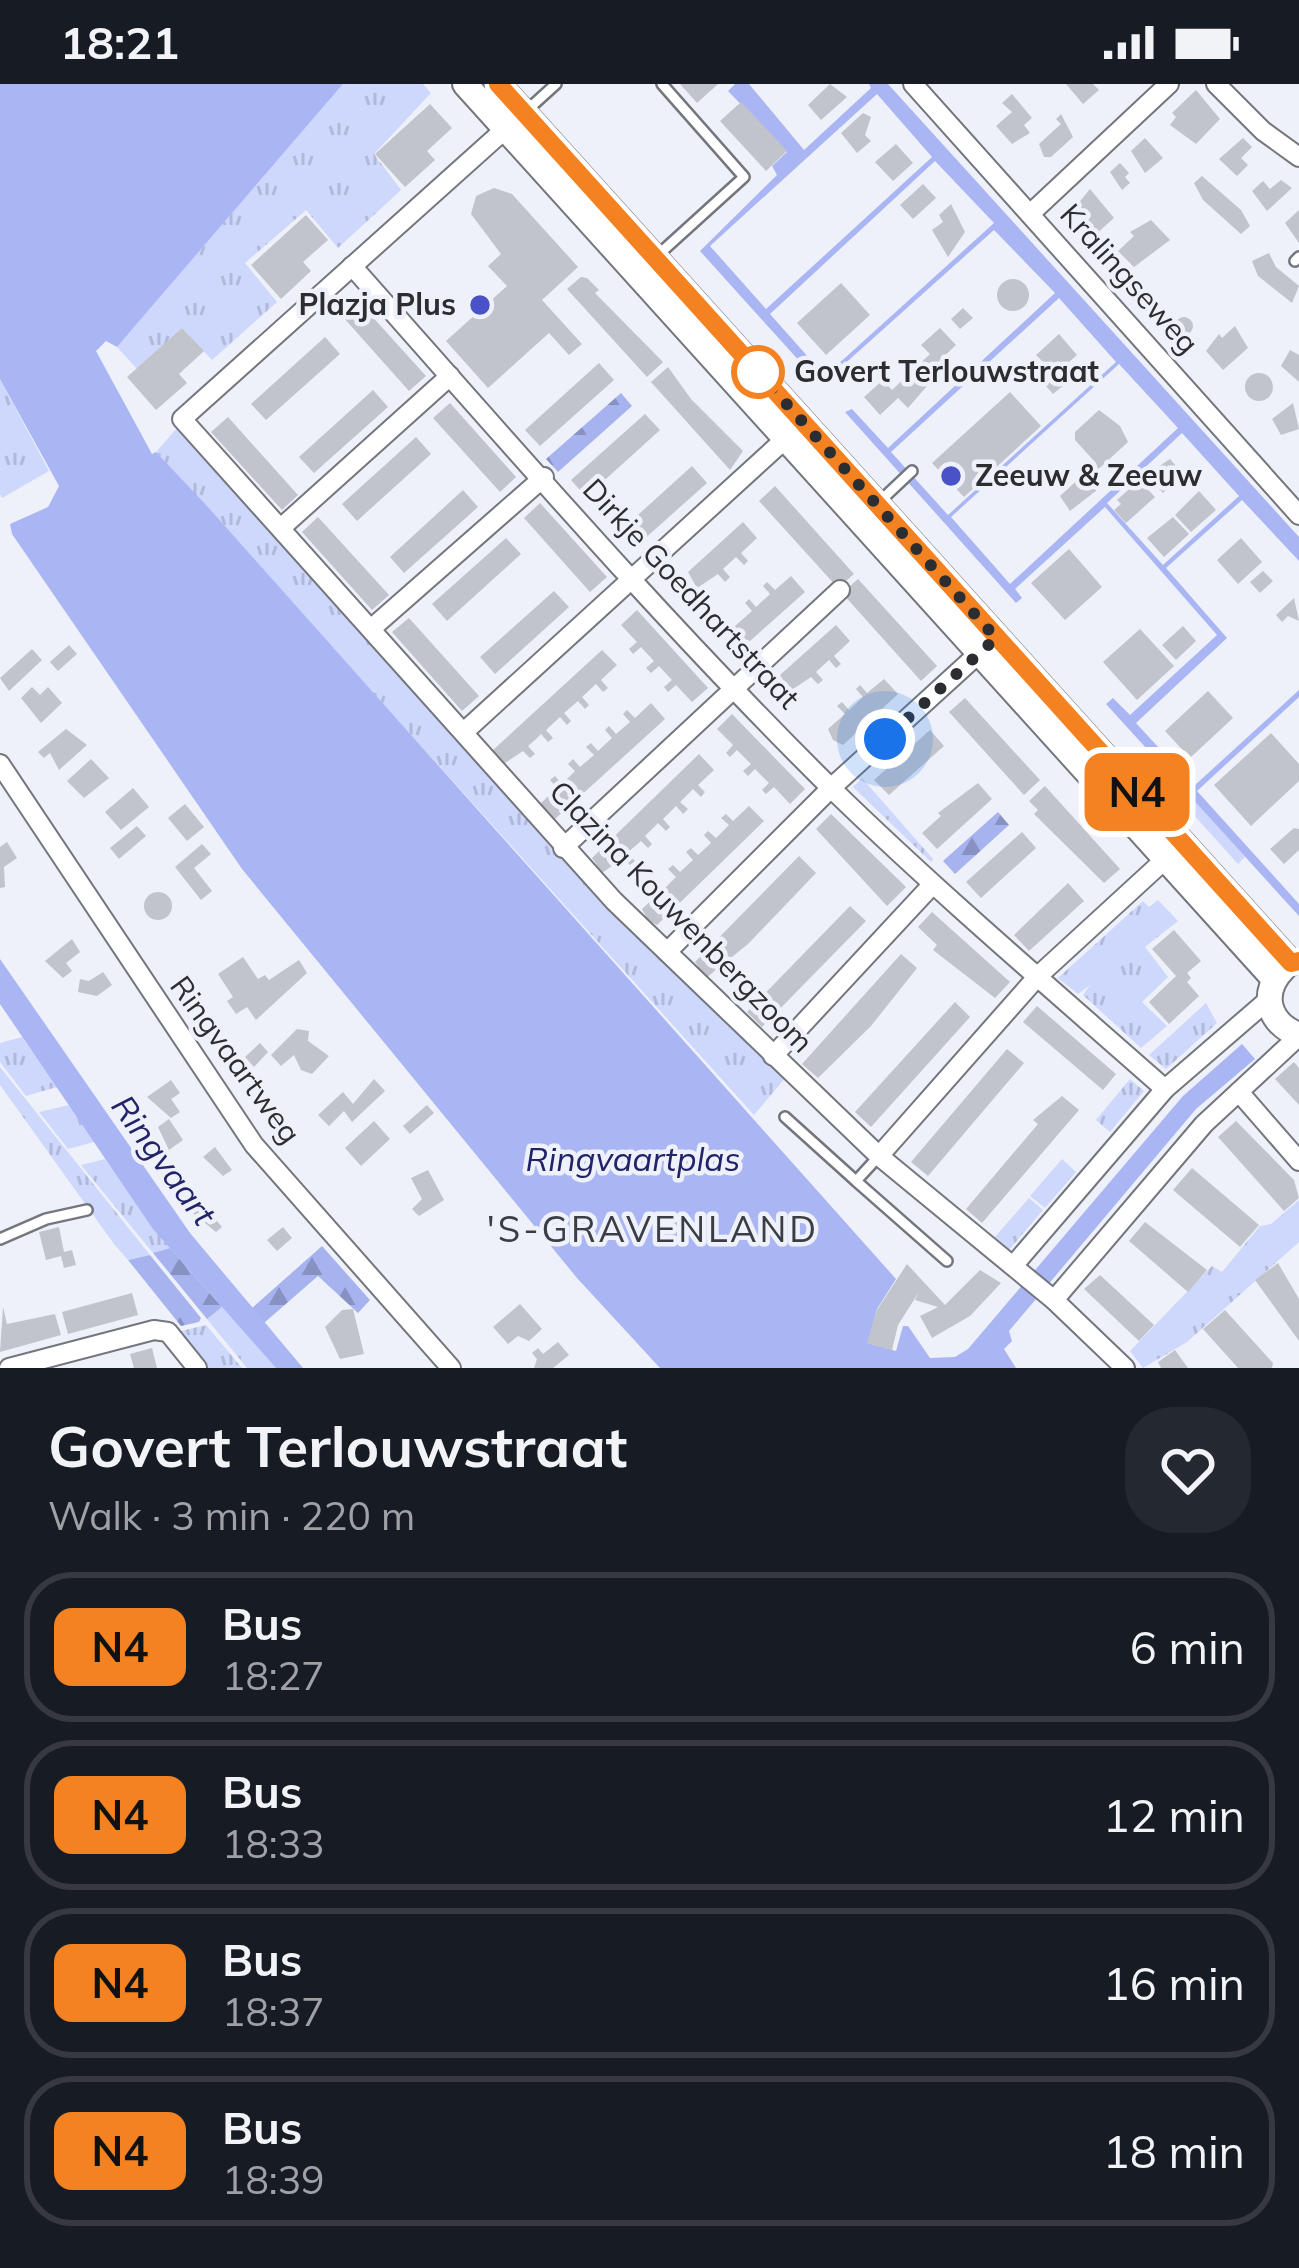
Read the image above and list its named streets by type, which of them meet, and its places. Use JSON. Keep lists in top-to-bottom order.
{
  "streets": {
    "street": [
      "Kralingseweg",
      "Dirkje Goedhartstraat",
      "Clazina Kouwenbergzoom",
      "Ringvaartweg"
    ]
  },
  "crossings": [
    ["Dirkje Goedhartstraat", "Clazina Kouwenbergzoom"]
  ],
  "districts": ["'S-GRAVENLAND"],
  "water": ["Ringvaartplas", "Ringvaart"],
  "places": ["Plazja Plus", "Govert Terlouwstraat", "Zeeuw & Zeeuw"],
  "lines": ["bus line N4"],
  "page": {
    "status": "18:21",
    "on_map": "N4",
    "heading": ["Govert Terlouwstraat", "Walk · 3 min · 220 m"],
    "list": [
      {
        "mark": "N4",
        "name": "Bus",
        "note": "18:27",
        "value": "6 min"
      },
      {
        "mark": "N4",
        "name": "Bus",
        "note": "18:33",
        "value": "12 min"
      },
      {
        "mark": "N4",
        "name": "Bus",
        "note": "18:37",
        "value": "16 min"
      },
      {
        "mark": "N4",
        "name": "Bus",
        "note": "18:39",
        "value": "18 min"
      }
    ]
  }
}
